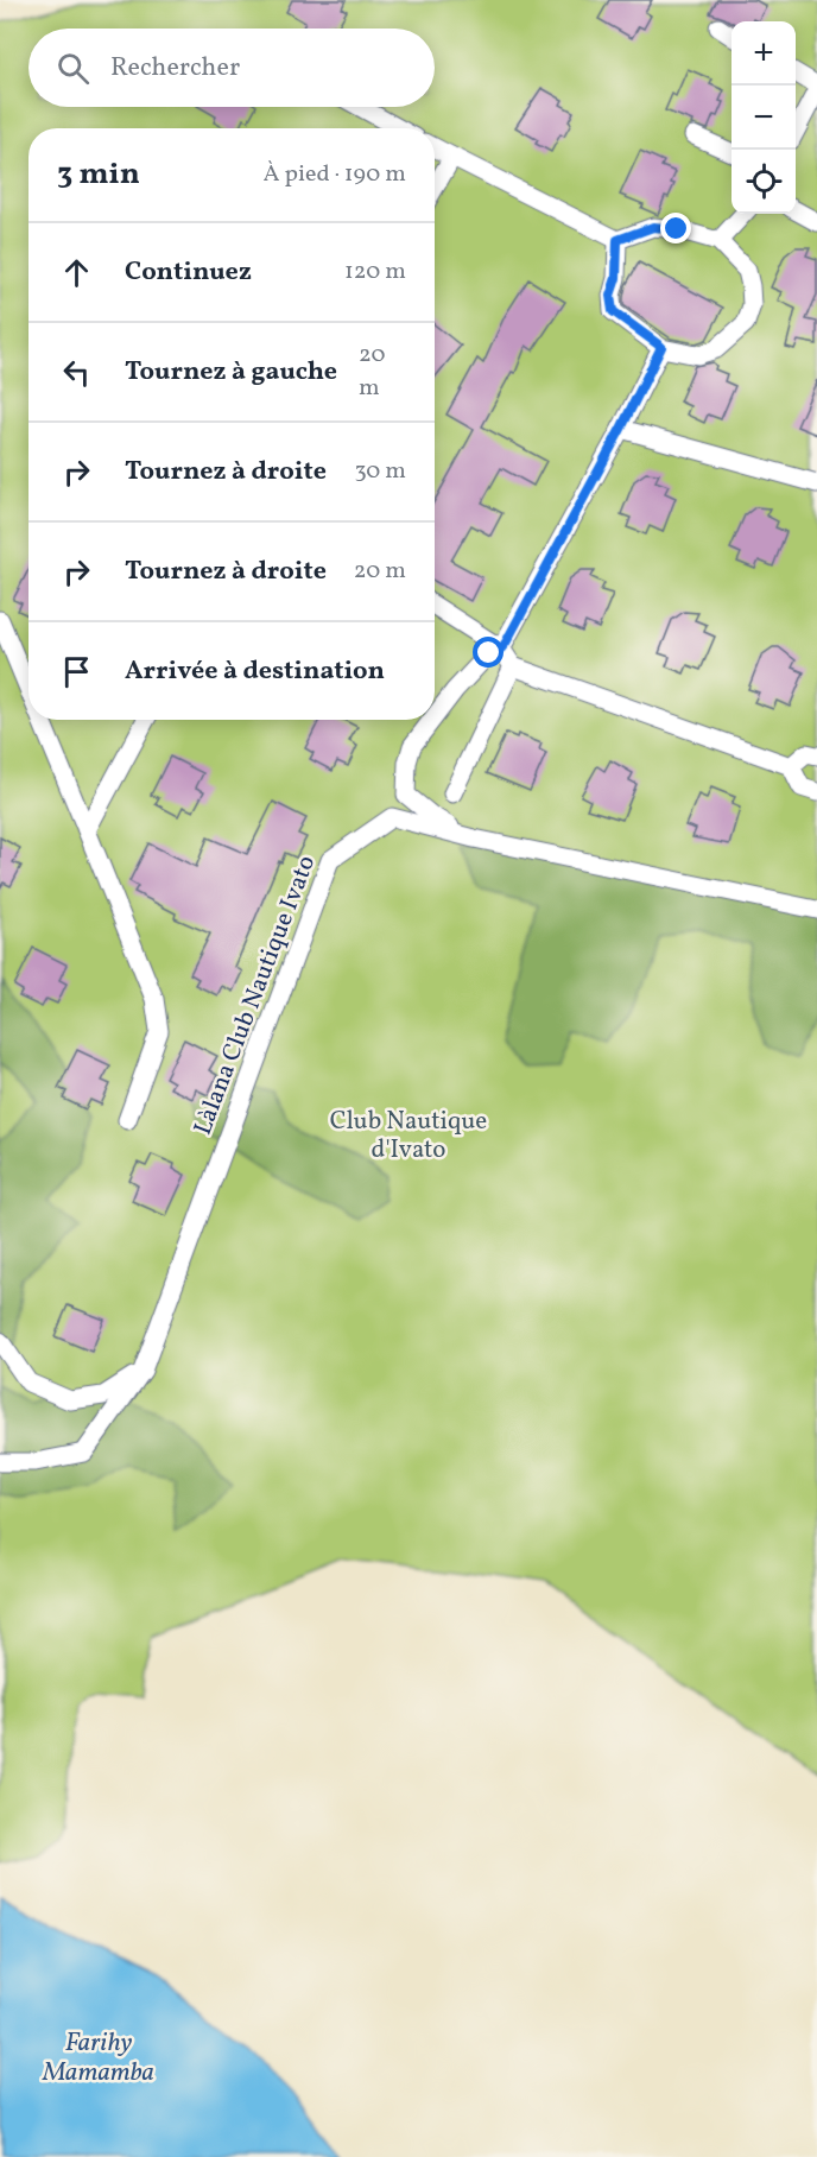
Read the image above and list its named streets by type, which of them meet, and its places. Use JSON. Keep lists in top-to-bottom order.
{
  "streets": {
    "street": ["Làlana Club Nautique Ivato"]
  },
  "water": ["Farihy Mamamba"],
  "parks": ["Club Nautique d'Ivato"],
  "page": {
    "map_buttons": ["+", "−"],
    "search": "Rechercher",
    "heading": ["3 min", "À pied · 190 m"],
    "list": [
      ["Continuez", "120 m"],
      ["Tournez à gauche", "20 m"],
      ["Tournez à droite", "30 m"],
      ["Tournez à droite", "20 m"],
      "Arrivée à destination"
    ]
  }
}
